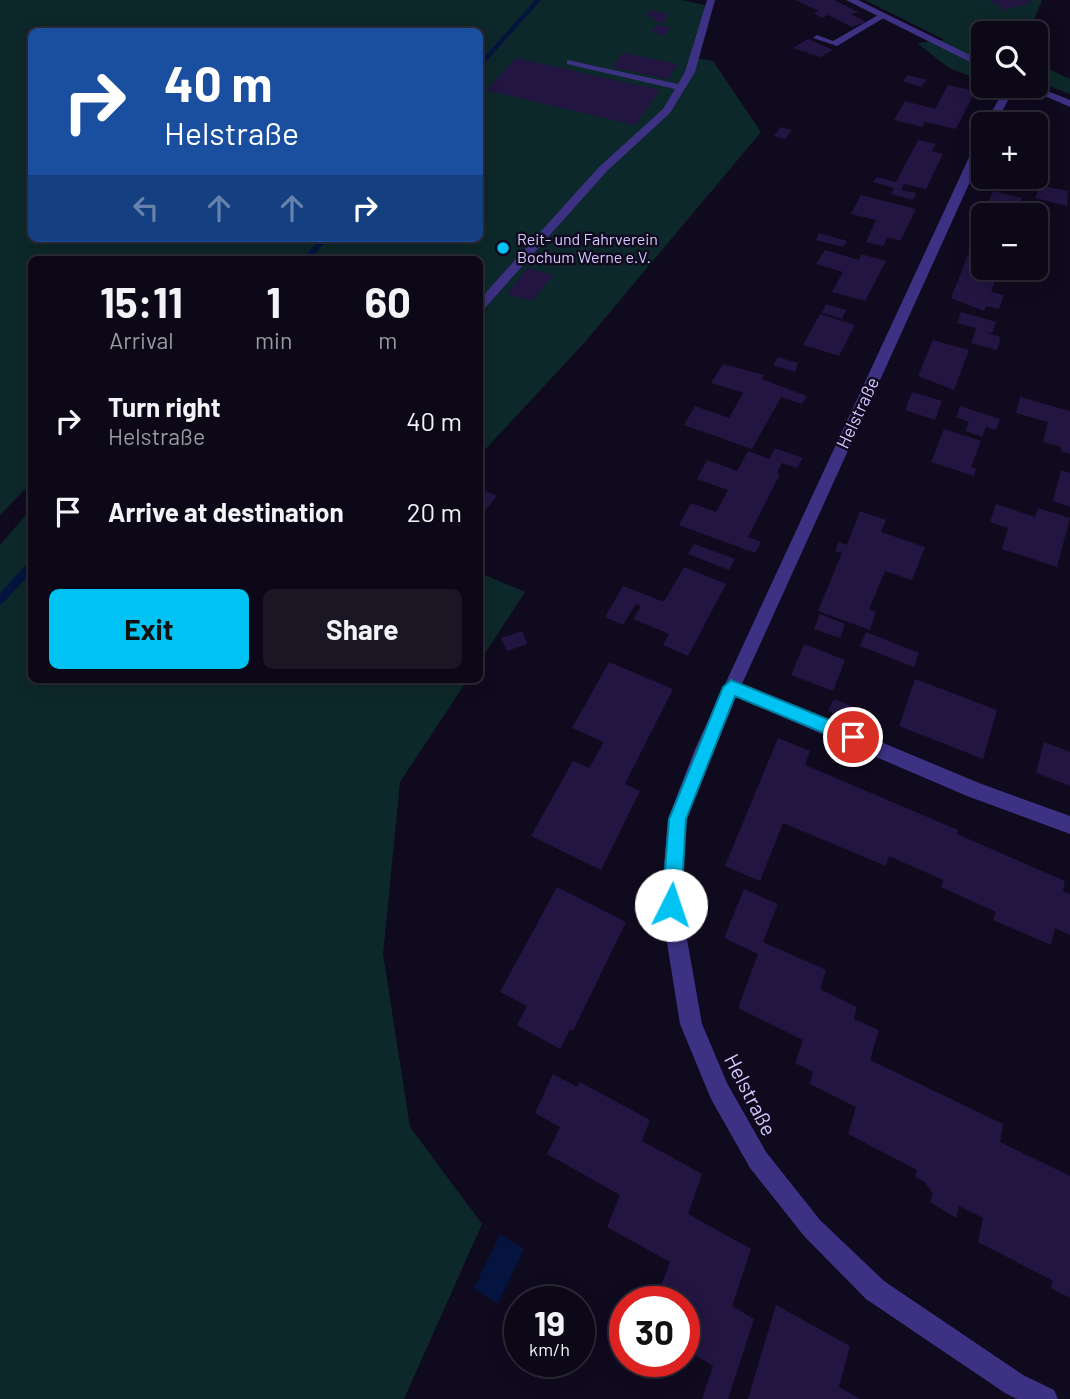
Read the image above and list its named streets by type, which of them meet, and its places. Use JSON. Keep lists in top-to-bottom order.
{
  "streets": {
    "street": ["Helstraße"]
  },
  "places": ["Reit- und Fahrverein Bochum Werne e.V."],
  "page": {
    "map_buttons": ["+", "−"],
    "turn": ["40 m", "Helstraße"],
    "eta": [
      "15:11",
      "Arrival",
      "1",
      "min",
      "60",
      "m"
    ],
    "list": [
      {
        "name": "Turn right",
        "note": "Helstraße",
        "value": "40 m"
      },
      {
        "name": "Arrive at destination",
        "value": "20 m"
      }
    ],
    "buttons": ["Exit", "Share"],
    "speed": "19 km/h",
    "limit": "30"
  }
}
